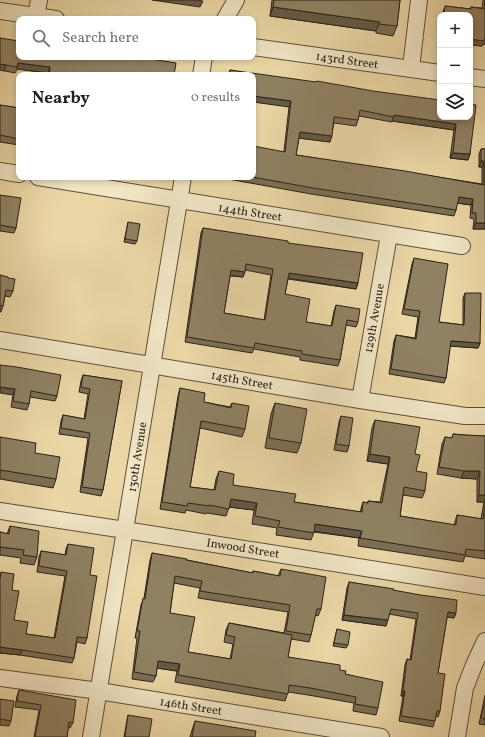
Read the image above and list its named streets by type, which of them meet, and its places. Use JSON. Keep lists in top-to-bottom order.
{
  "streets": {
    "street": [
      "143rd Street",
      "144th Street",
      "129th Avenue",
      "145th Street",
      "130th Avenue",
      "Inwood Street",
      "146th Street"
    ]
  },
  "crossings": [
    ["144th Street", "129th Avenue"],
    ["144th Street", "130th Avenue"],
    ["129th Avenue", "145th Street"],
    ["145th Street", "130th Avenue"],
    ["130th Avenue", "Inwood Street"],
    ["130th Avenue", "146th Street"]
  ],
  "page": {
    "map_buttons": ["+", "−"],
    "search": "Search here",
    "heading": ["Nearby", "0 results"]
  }
}
